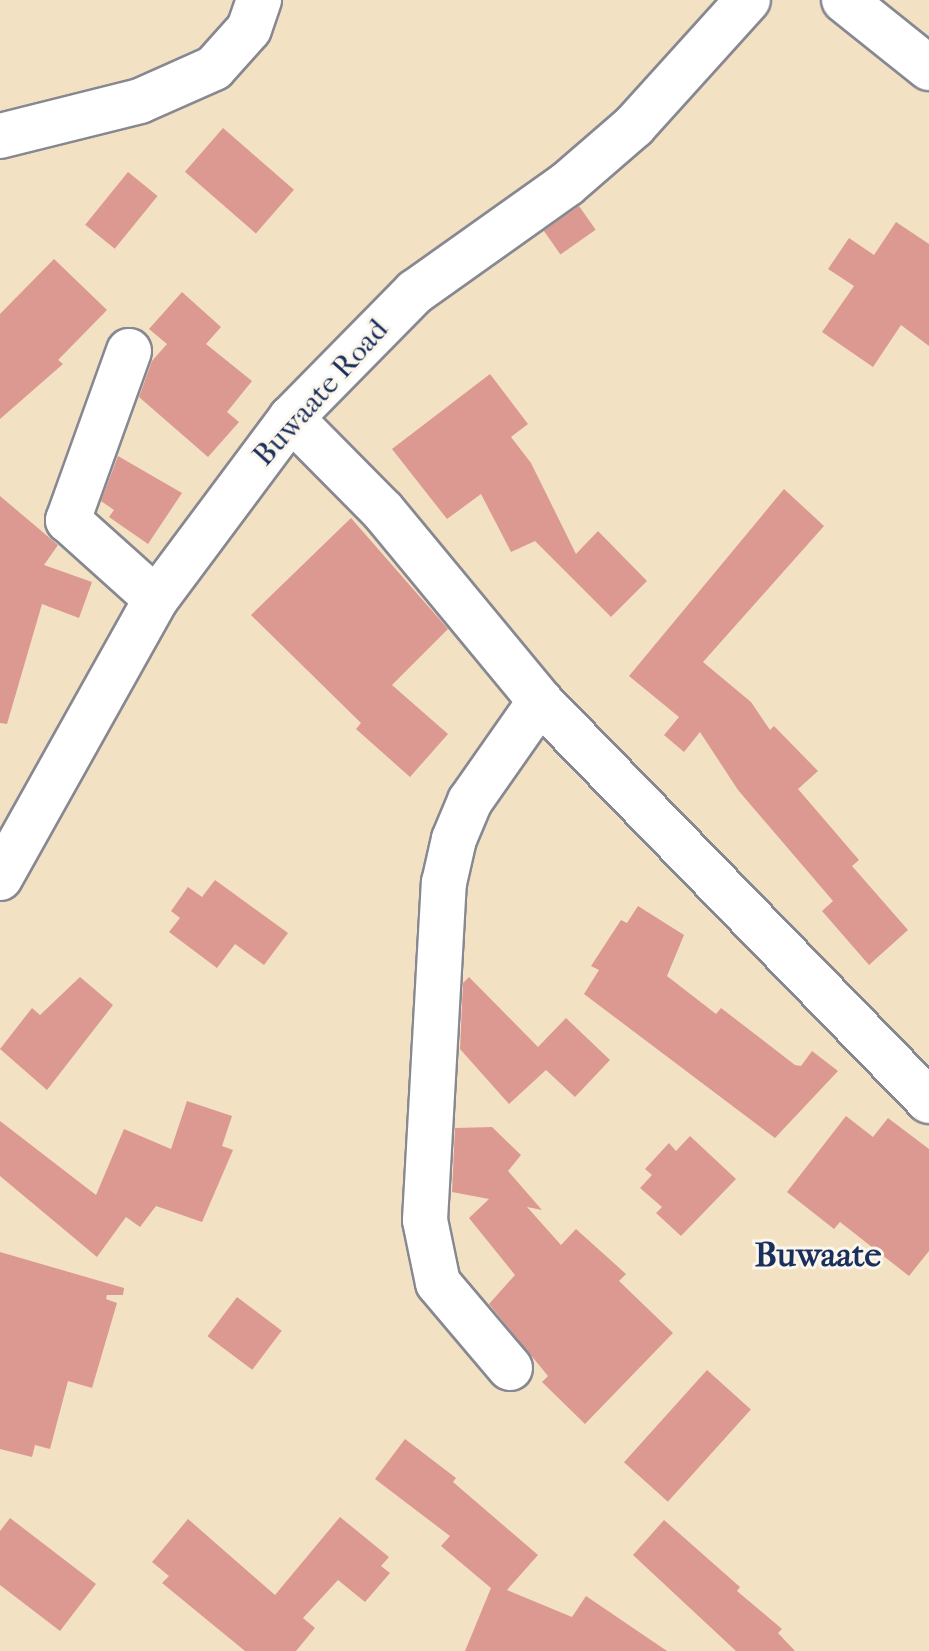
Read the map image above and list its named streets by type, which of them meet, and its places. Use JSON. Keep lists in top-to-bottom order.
{
  "streets": {
    "street": ["Buwaate Road"]
  },
  "districts": ["Buwaate"]
}
